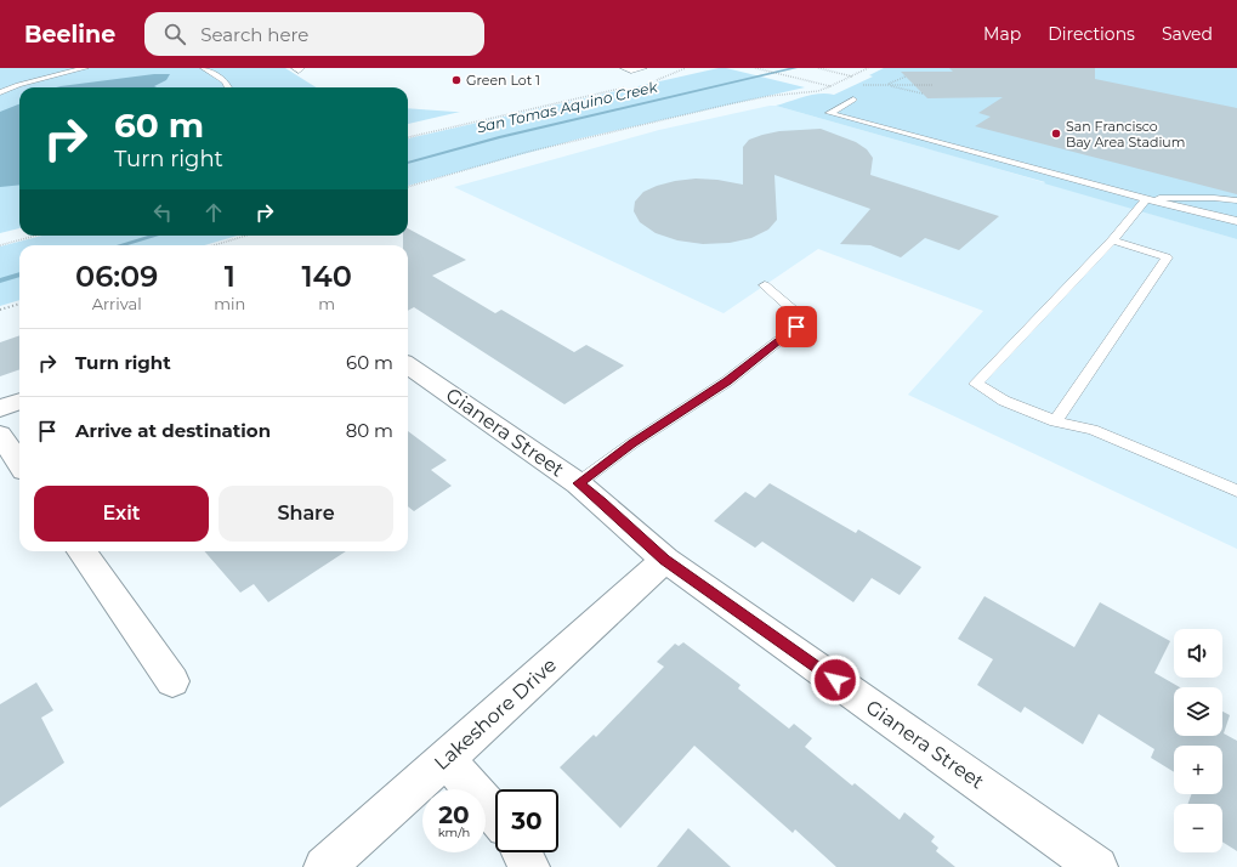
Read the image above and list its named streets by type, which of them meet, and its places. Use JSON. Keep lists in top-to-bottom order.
{
  "streets": {
    "street": ["Gianera Street", "Lakeshore Drive"]
  },
  "crossings": [
    ["Gianera Street", "Lakeshore Drive"]
  ],
  "water": ["San Tomas Aquino Creek"],
  "places": ["Green Lot 1", "San Francisco Bay Area Stadium"],
  "page": {
    "header": "Beeline",
    "search": "Search here",
    "nav": ["Map", "Directions", "Saved"],
    "turn": ["60 m", "Turn right"],
    "eta": [
      "06:09",
      "Arrival",
      "1",
      "min",
      "140",
      "m"
    ],
    "list": [
      {
        "name": "Turn right",
        "value": "60 m"
      },
      {
        "name": "Arrive at destination",
        "value": "80 m"
      }
    ],
    "buttons": ["Exit", "Share"],
    "map_buttons": ["+", "−"],
    "speed": "20 km/h",
    "limit": "30"
  }
}
